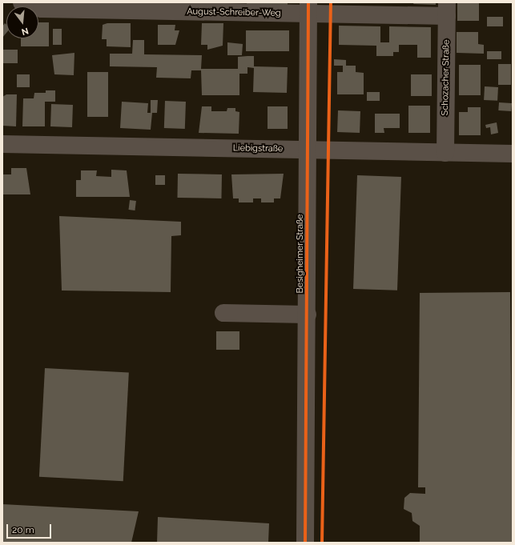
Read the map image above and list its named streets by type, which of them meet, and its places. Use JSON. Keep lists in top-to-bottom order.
{
  "streets": {
    "street": [
      "August-Schreiber-Weg",
      "Schozacher Straße",
      "Liebigstraße",
      "Besigheimer Straße"
    ]
  },
  "crossings": [
    ["August-Schreiber-Weg", "Schozacher Straße"],
    ["August-Schreiber-Weg", "Besigheimer Straße"],
    ["Schozacher Straße", "Liebigstraße"],
    ["Liebigstraße", "Besigheimer Straße"]
  ],
  "scale_bar": "20 m",
  "north": "bottom"
}
